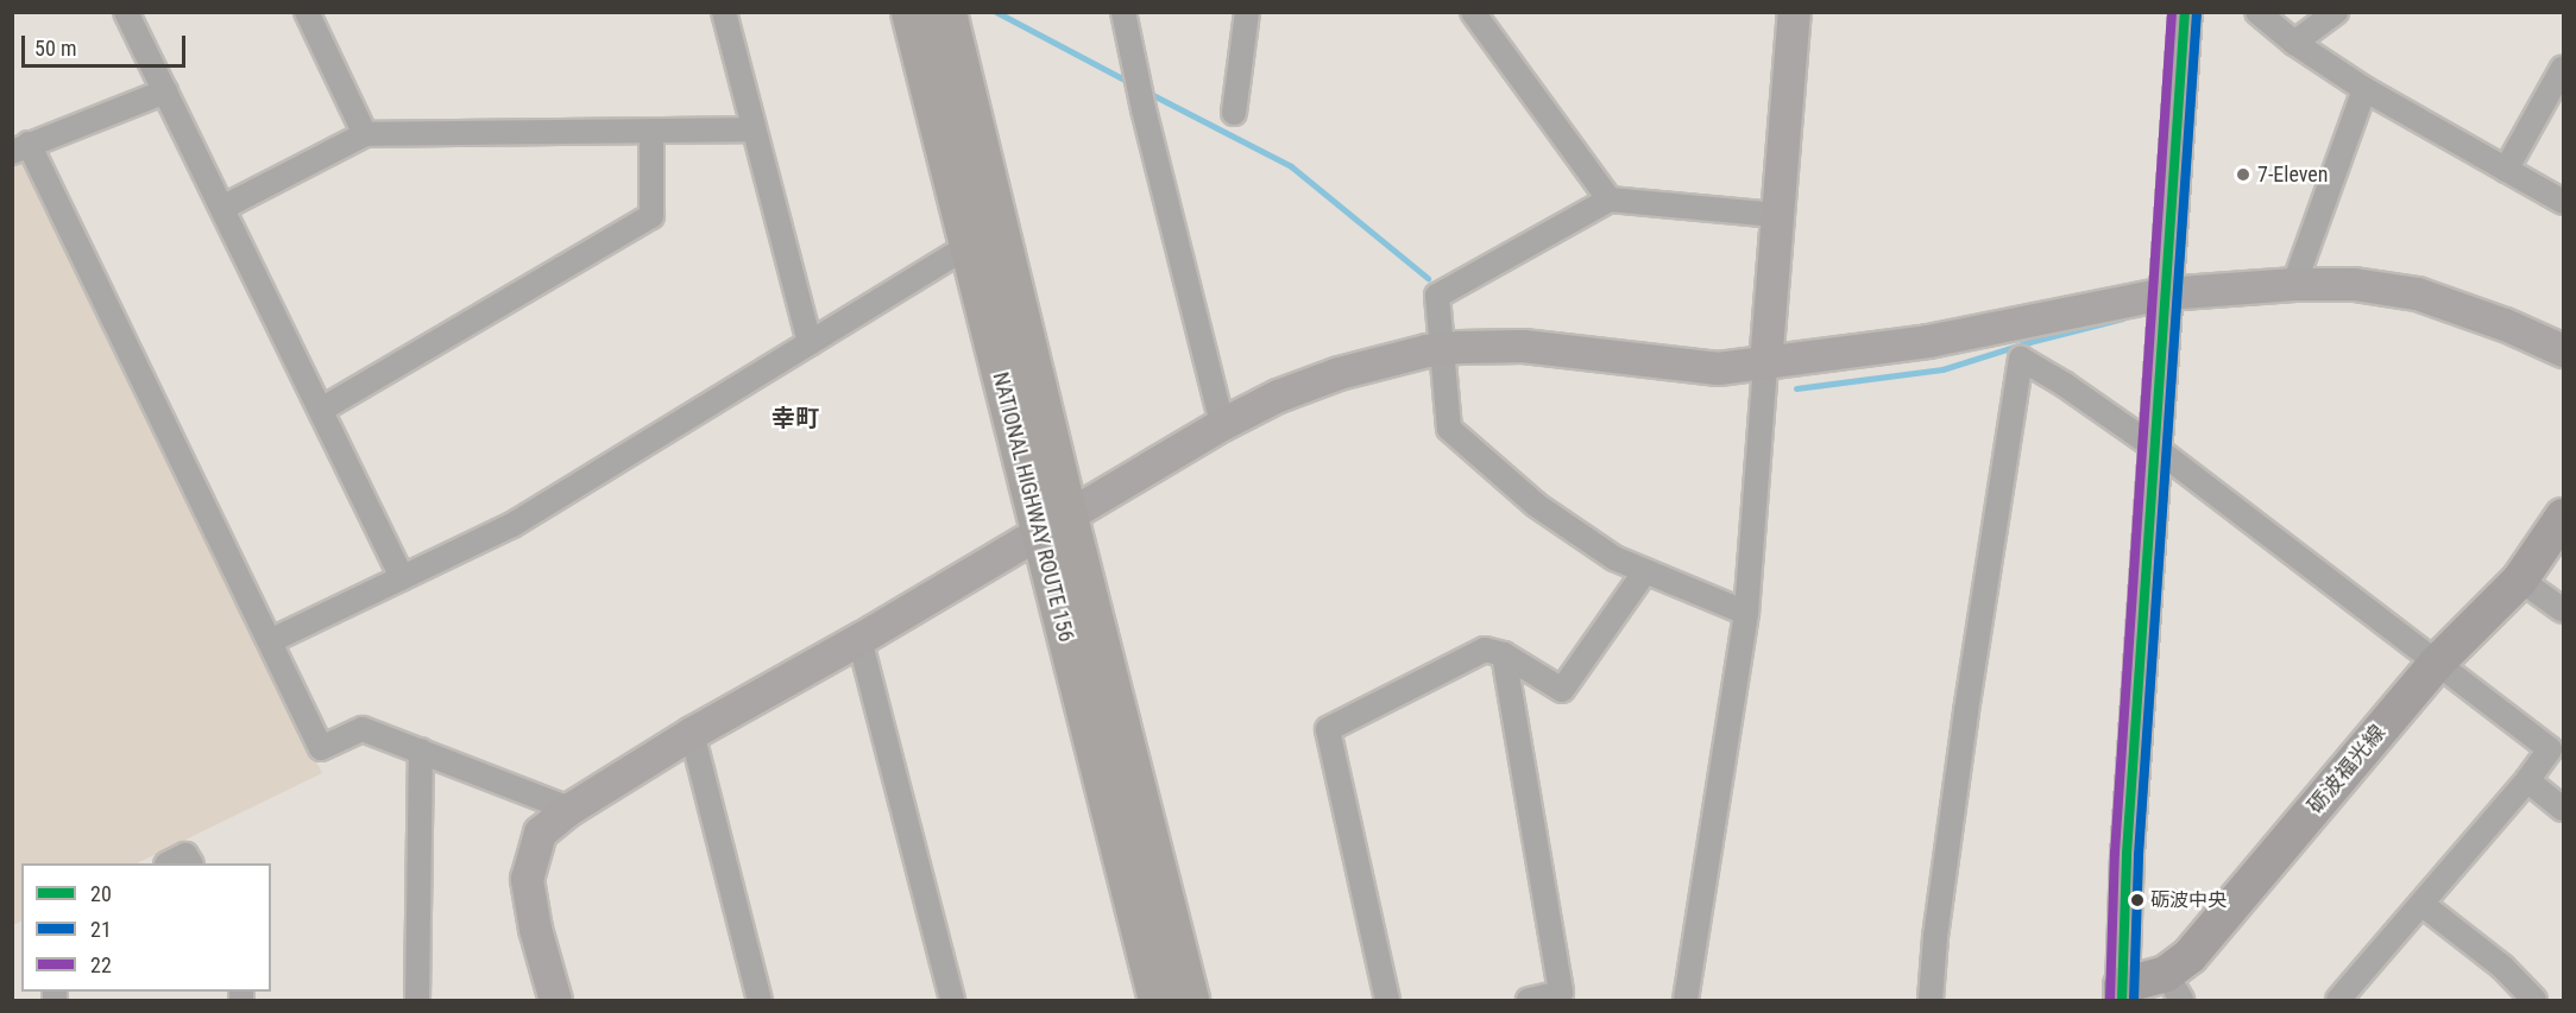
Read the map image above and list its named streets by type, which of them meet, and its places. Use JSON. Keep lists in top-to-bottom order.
{
  "streets": {
    "highway": ["NATIONAL HIGHWAY ROUTE 156"],
    "main road": ["砺波福光線"]
  },
  "districts": ["幸町"],
  "places": ["7-Eleven", "砺波中央"],
  "lines": ["transit line 20", "transit line 22", "transit line 21"],
  "legend": ["20", "21", "22"],
  "scale_bar": "50 m"
}
